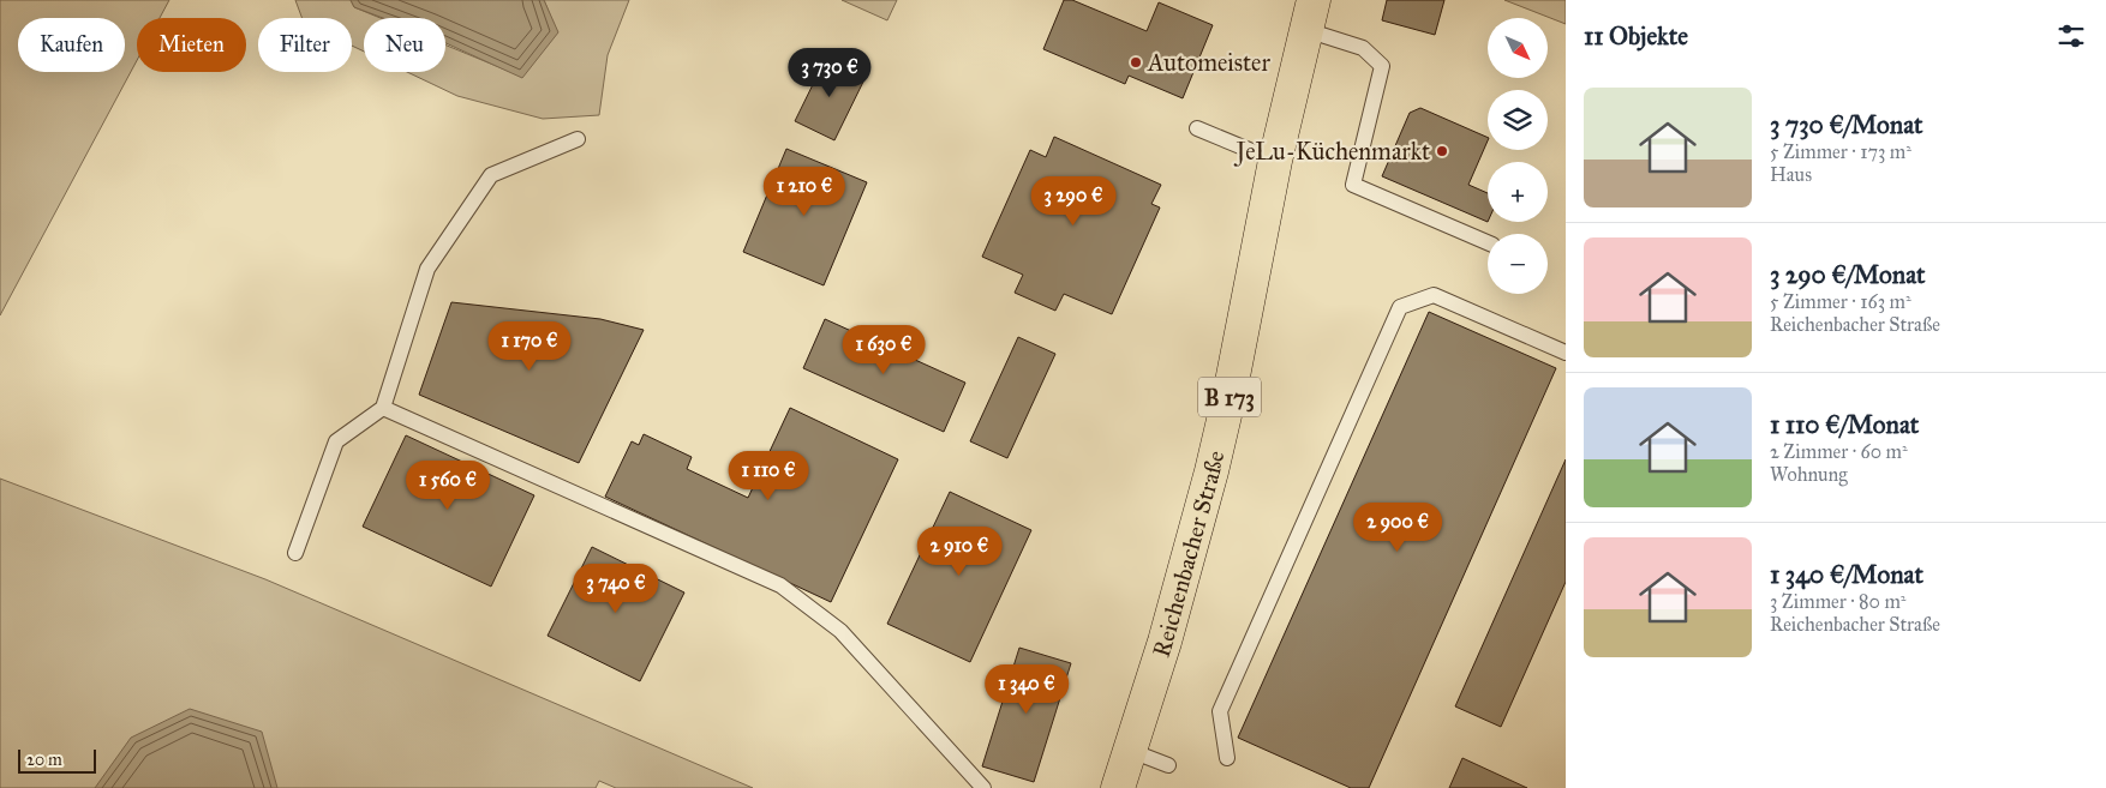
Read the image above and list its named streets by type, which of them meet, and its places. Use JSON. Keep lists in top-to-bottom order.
{
  "streets": {
    "main road": ["B 173", "Reichenbacher Straße"]
  },
  "places": ["Automeister", "JeLu-Küchenmarkt"],
  "scale_bar": "20 m",
  "north": "bottom right",
  "page": {
    "heading": "11 Objekte",
    "map_buttons": ["+", "−"],
    "chip": [
      "Kaufen",
      "Mieten",
      "Filter",
      "Neu"
    ],
    "price": [
      "3 730 €",
      "1 210 €",
      "3 290 €",
      "1 170 €",
      "1 630 €",
      "1 110 €",
      "1 560 €",
      "2 900 €",
      "2 910 €",
      "3 740 €",
      "1 340 €"
    ],
    "list": [
      {
        "name": "3 730 €/Monat",
        "note": "5 Zimmer · 173 m² · Haus"
      },
      {
        "name": "3 290 €/Monat",
        "note": "5 Zimmer · 163 m² · Reichenbacher Straße"
      },
      {
        "name": "1 110 €/Monat",
        "note": "2 Zimmer · 60 m² · Wohnung"
      },
      {
        "name": "1 340 €/Monat",
        "note": "3 Zimmer · 80 m² · Reichenbacher Straße"
      }
    ],
    "scale": "20 m"
  }
}
